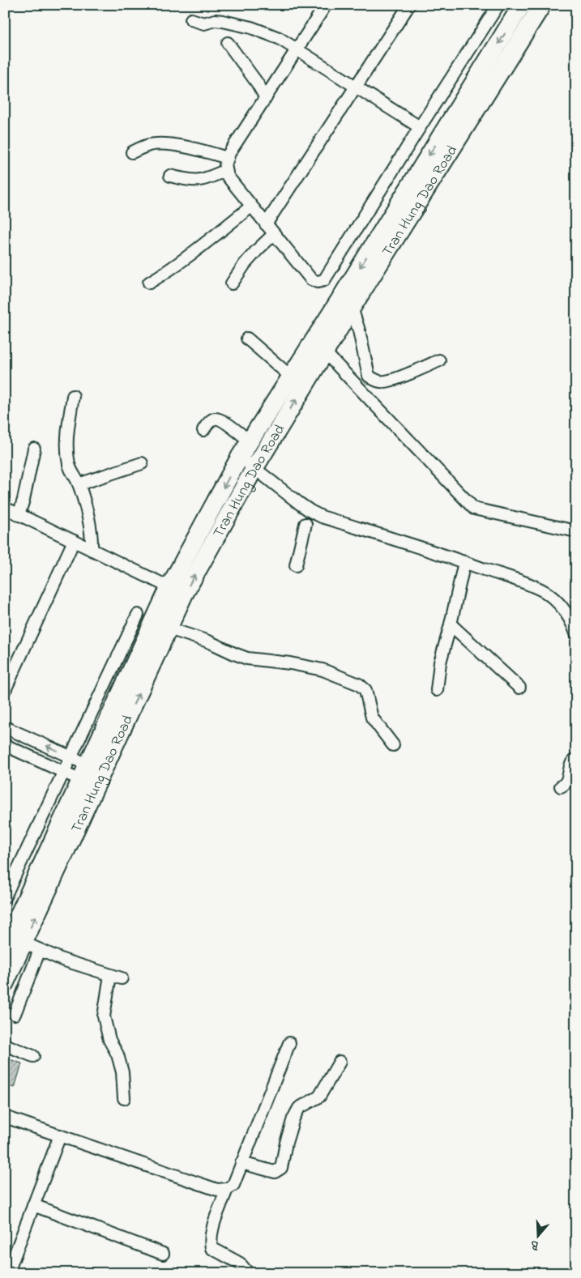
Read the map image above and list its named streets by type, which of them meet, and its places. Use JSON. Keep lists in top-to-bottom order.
{
  "streets": {
    "highway": ["Tran Hung Dao Road"]
  },
  "north": "bottom"
}
